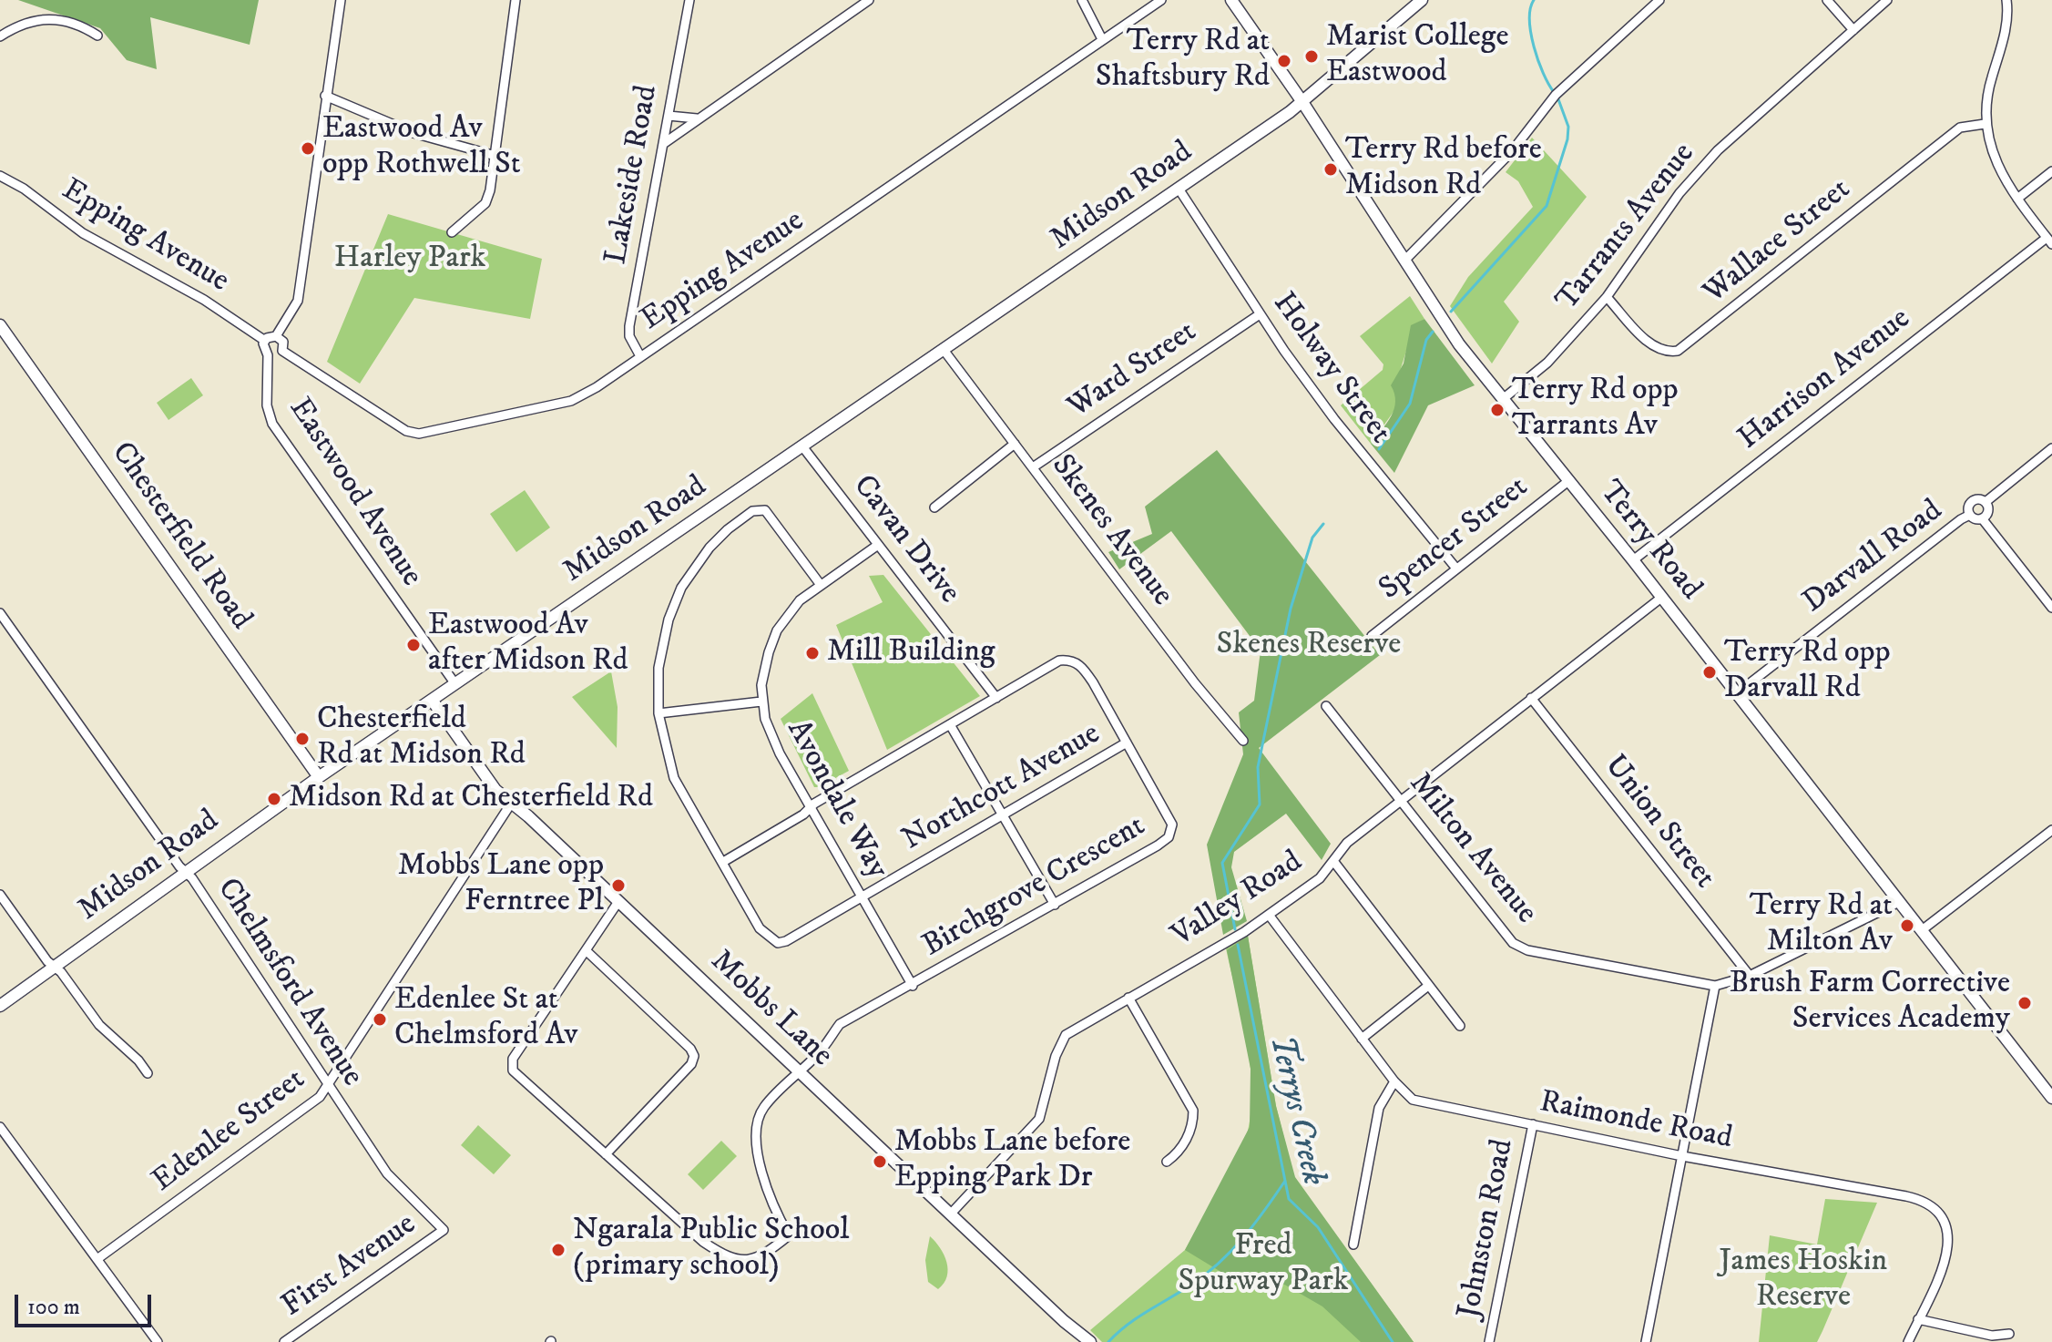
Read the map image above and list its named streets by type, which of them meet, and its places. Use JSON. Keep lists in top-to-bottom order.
{
  "streets": {
    "street": [
      "Lakeside Road",
      "Midson Road",
      "Tarrants Avenue",
      "Epping Avenue",
      "Wallace Street",
      "Holway Street",
      "Ward Street",
      "Harrison Avenue",
      "Eastwood Avenue",
      "Skenes Avenue",
      "Chesterfield Road",
      "Spencer Street",
      "Cavan Drive",
      "Terry Road",
      "Darvall Road",
      "Northcott Avenue",
      "Avondale Way",
      "Union Street",
      "Milton Avenue",
      "Birchgrove Crescent",
      "Valley Road",
      "Chelmsford Avenue",
      "Mobbs Lane",
      "Raimonde Road",
      "Edenlee Street",
      "Johnston Road",
      "First Avenue"
    ]
  },
  "crossings": [
    ["Lakeside Road", "Epping Avenue"],
    ["Midson Road", "Holway Street"],
    ["Midson Road", "Eastwood Avenue"],
    ["Midson Road", "Skenes Avenue"],
    ["Midson Road", "Chesterfield Road"],
    ["Midson Road", "Cavan Drive"],
    ["Midson Road", "Terry Road"],
    ["Midson Road", "Chelmsford Avenue"],
    ["Midson Road", "Mobbs Lane"],
    ["Tarrants Avenue", "Wallace Street"],
    ["Tarrants Avenue", "Terry Road"],
    ["Epping Avenue", "Eastwood Avenue"],
    ["Holway Street", "Ward Street"],
    ["Holway Street", "Spencer Street"],
    ["Ward Street", "Skenes Avenue"],
    ["Harrison Avenue", "Terry Road"],
    ["Spencer Street", "Terry Road"],
    ["Cavan Drive", "Avondale Way"],
    ["Cavan Drive", "Birchgrove Crescent"],
    ["Terry Road", "Darvall Road"],
    ["Terry Road", "Milton Avenue"],
    ["Terry Road", "Valley Road"],
    ["Northcott Avenue", "Avondale Way"],
    ["Northcott Avenue", "Birchgrove Crescent"],
    ["Avondale Way", "Birchgrove Crescent"],
    ["Union Street", "Milton Avenue"],
    ["Union Street", "Valley Road"],
    ["Milton Avenue", "Valley Road"],
    ["Birchgrove Crescent", "Mobbs Lane"],
    ["Valley Road", "Mobbs Lane"],
    ["Valley Road", "Raimonde Road"],
    ["Chelmsford Avenue", "Edenlee Street"],
    ["Chelmsford Avenue", "First Avenue"],
    ["Mobbs Lane", "Edenlee Street"],
    ["Raimonde Road", "Johnston Road"]
  ],
  "water": ["Terrys Creek"],
  "parks": [
    "Harley Park",
    "Skenes Reserve",
    "Fred Spurway Park",
    "James Hoskin Reserve"
  ],
  "places": [
    "Marist College Eastwood",
    "Terry Rd at Shaftsbury Rd",
    "Eastwood Av opp Rothwell St",
    "Terry Rd before Midson Rd",
    "Terry Rd opp Tarrants Av",
    "Eastwood Av after Midson Rd",
    "Mill Building",
    "Terry Rd opp Darvall Rd",
    "Chesterfield Rd at Midson Rd",
    "Midson Rd at Chesterfield Rd",
    "Mobbs Lane opp Ferntree Pl",
    "Terry Rd at Milton Av",
    "Brush Farm Corrective Services Academy",
    "Edenlee St at Chelmsford Av",
    "Mobbs Lane before Epping Park Dr",
    "Ngarala Public School (primary school)"
  ],
  "scale_bar": "100 m"
}
